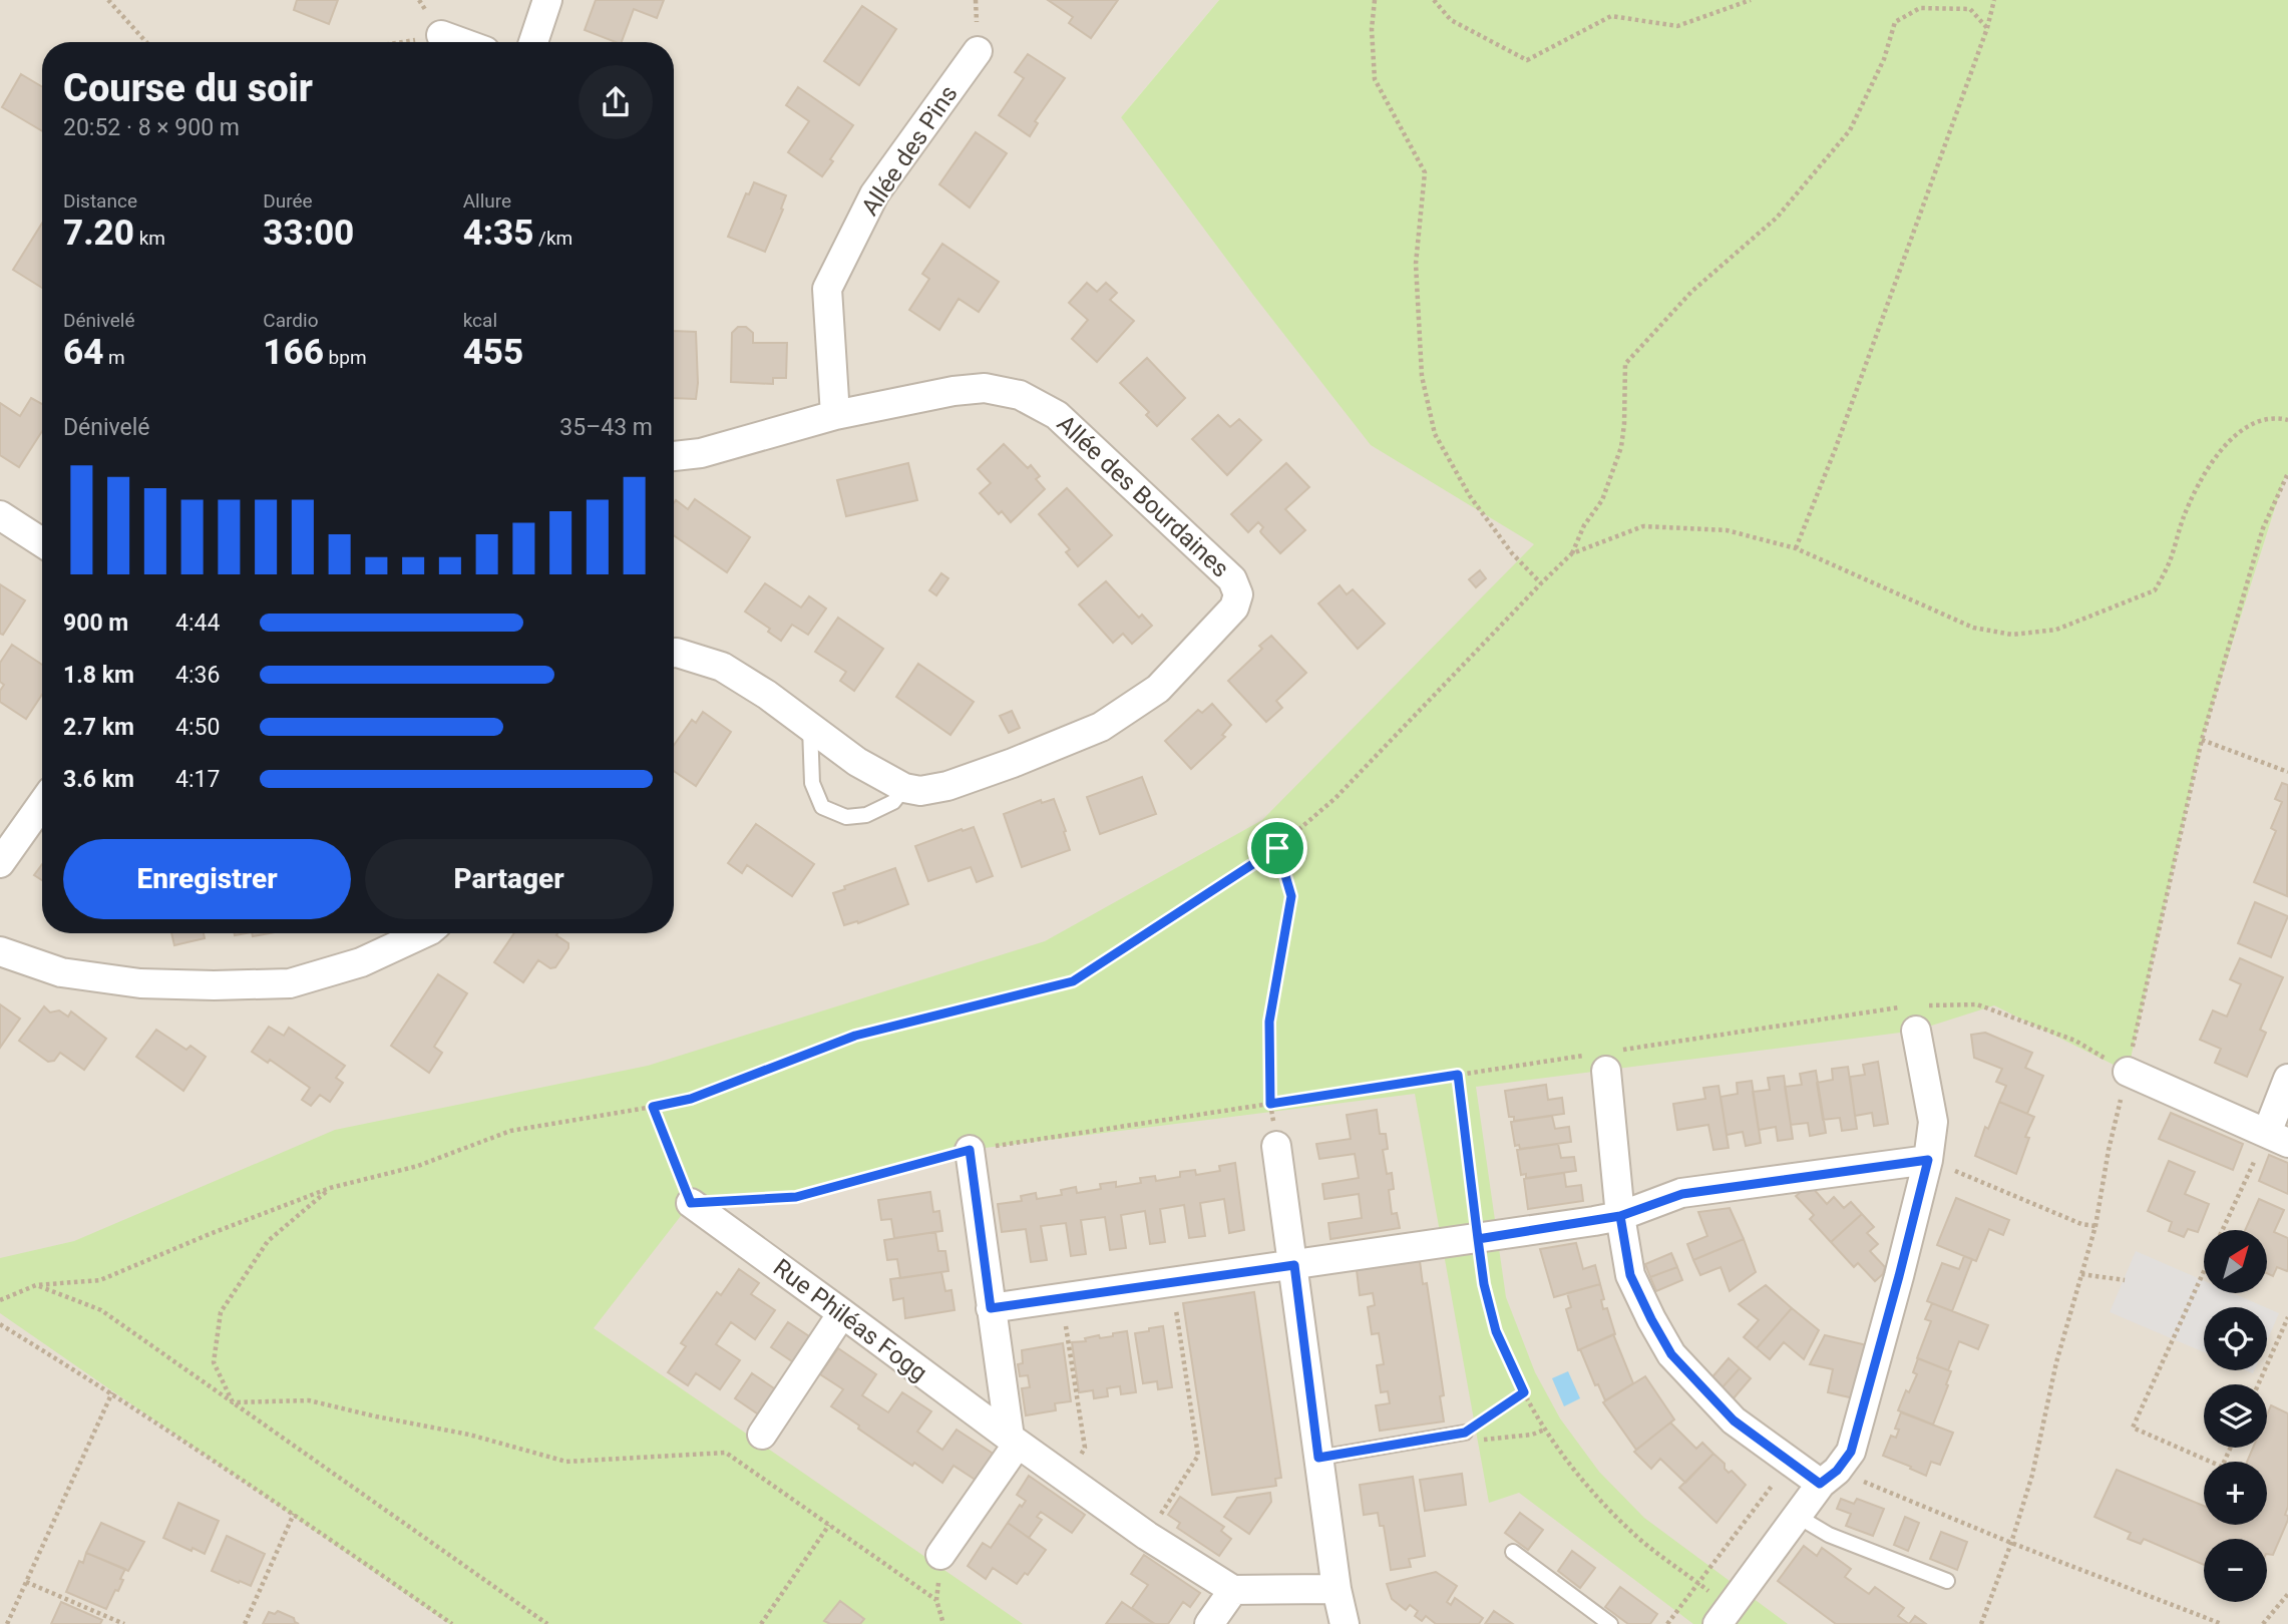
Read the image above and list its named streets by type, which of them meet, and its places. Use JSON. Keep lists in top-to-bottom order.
{
  "streets": {
    "street": ["Allée des Pins", "Allée des Bourdaines", "Rue Philéas Fogg"]
  },
  "crossings": [
    ["Allée des Pins", "Allée des Bourdaines"]
  ],
  "north": "top right",
  "page": {
    "heading": ["Course du soir", "20:52 · 8 × 900 m"],
    "stats": [
      ["Distance", "7.20 km"],
      ["Durée", "33:00"],
      ["Allure", "4:35 /km"],
      ["Dénivelé", "64 m"],
      ["Cardio", "166 bpm"],
      ["kcal", "455"]
    ],
    "chart": ["Dénivelé", "35–43 m"],
    "list": [
      {
        "name": "900 m",
        "note": "4:44"
      },
      {
        "name": "1.8 km",
        "note": "4:36"
      },
      {
        "name": "2.7 km",
        "note": "4:50"
      },
      {
        "name": "3.6 km",
        "note": "4:17"
      }
    ],
    "buttons": ["Enregistrer", "Partager"],
    "map_buttons": ["+", "−"]
  }
}
